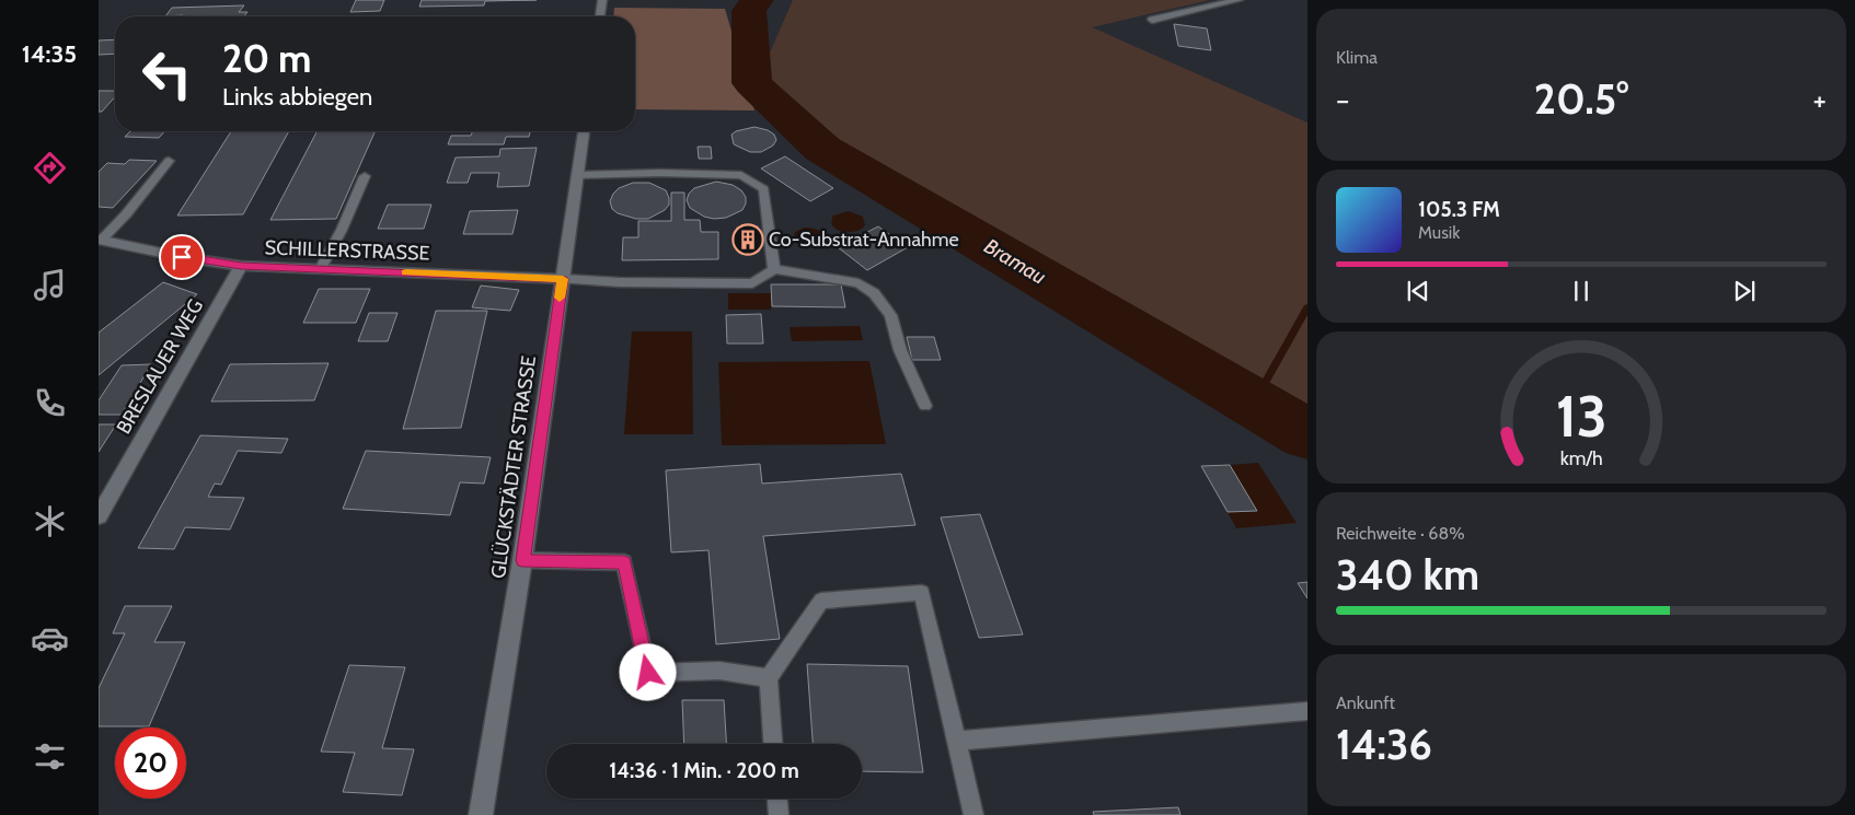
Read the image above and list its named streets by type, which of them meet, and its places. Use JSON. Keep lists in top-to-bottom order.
{
  "streets": {
    "street": ["SCHILLERSTRASSE", "BRESLAUER WEG", "GLÜCKSTÄDTER STRASSE"]
  },
  "crossings": [
    ["SCHILLERSTRASSE", "BRESLAUER WEG"],
    ["SCHILLERSTRASSE", "GLÜCKSTÄDTER STRASSE"]
  ],
  "water": ["Bramau"],
  "places": {
    "building": ["Co-Substrat-Annahme"]
  },
  "page": {
    "tabs": "14:35",
    "tile": [
      "Klima",
      ["Reichweite · 68%", "340 km"],
      ["Ankunft", "14:36"]
    ],
    "turn": ["20 m", "Links abbiegen"],
    "heat": ["−", "20.5°", "+"],
    "song": ["105.3 FM", "Musik"],
    "limit": "20",
    "trip": "14:36 · 1 Min. · 200 m",
    "gauge": ["13", "km/h"]
  }
}
